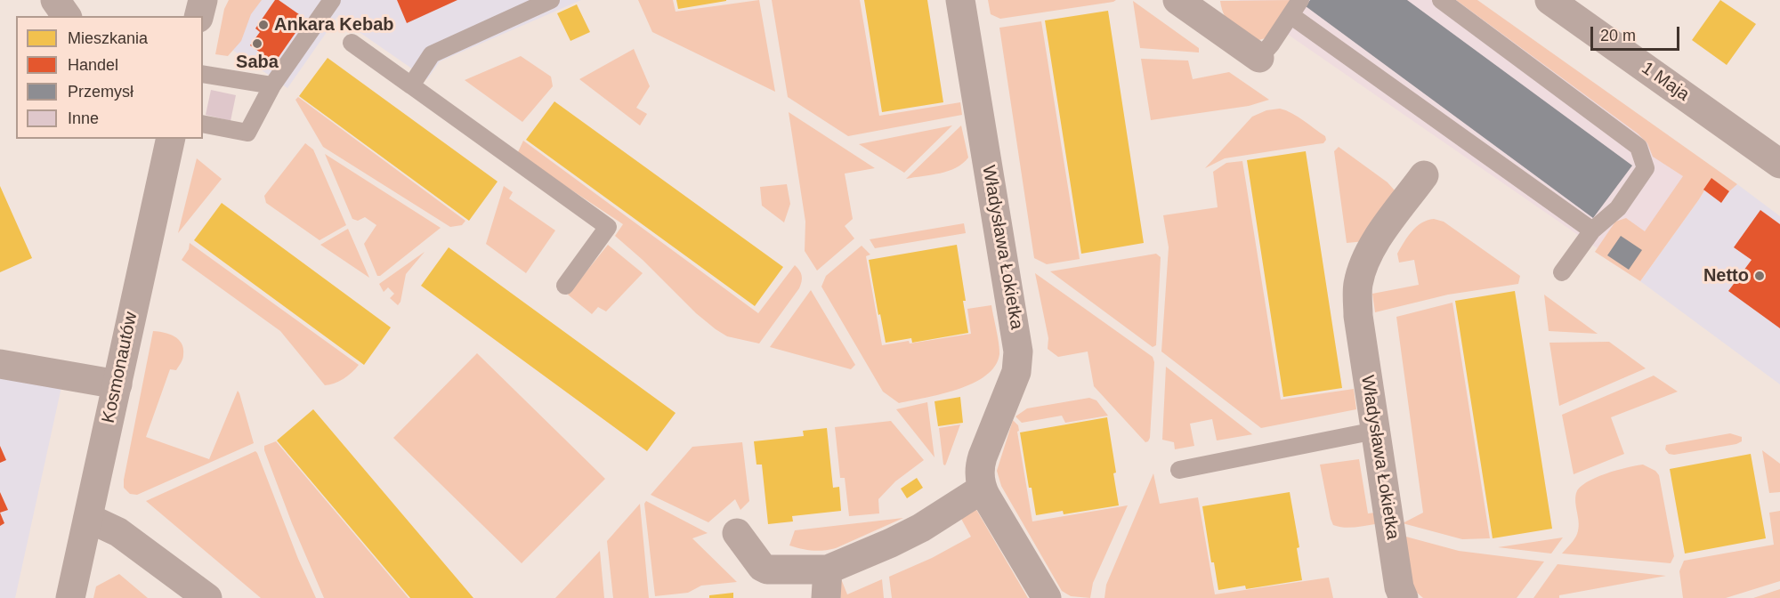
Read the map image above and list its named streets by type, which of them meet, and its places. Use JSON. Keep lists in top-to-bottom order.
{
  "streets": {
    "street": ["1 Maja", "Władysława Łokietka", "Kosmonautów"]
  },
  "places": ["Ankara Kebab", "Saba", "Netto"],
  "legend": [
    "Mieszkania",
    "Handel",
    "Przemysł",
    "Inne"
  ],
  "scale_bar": "20 m"
}
